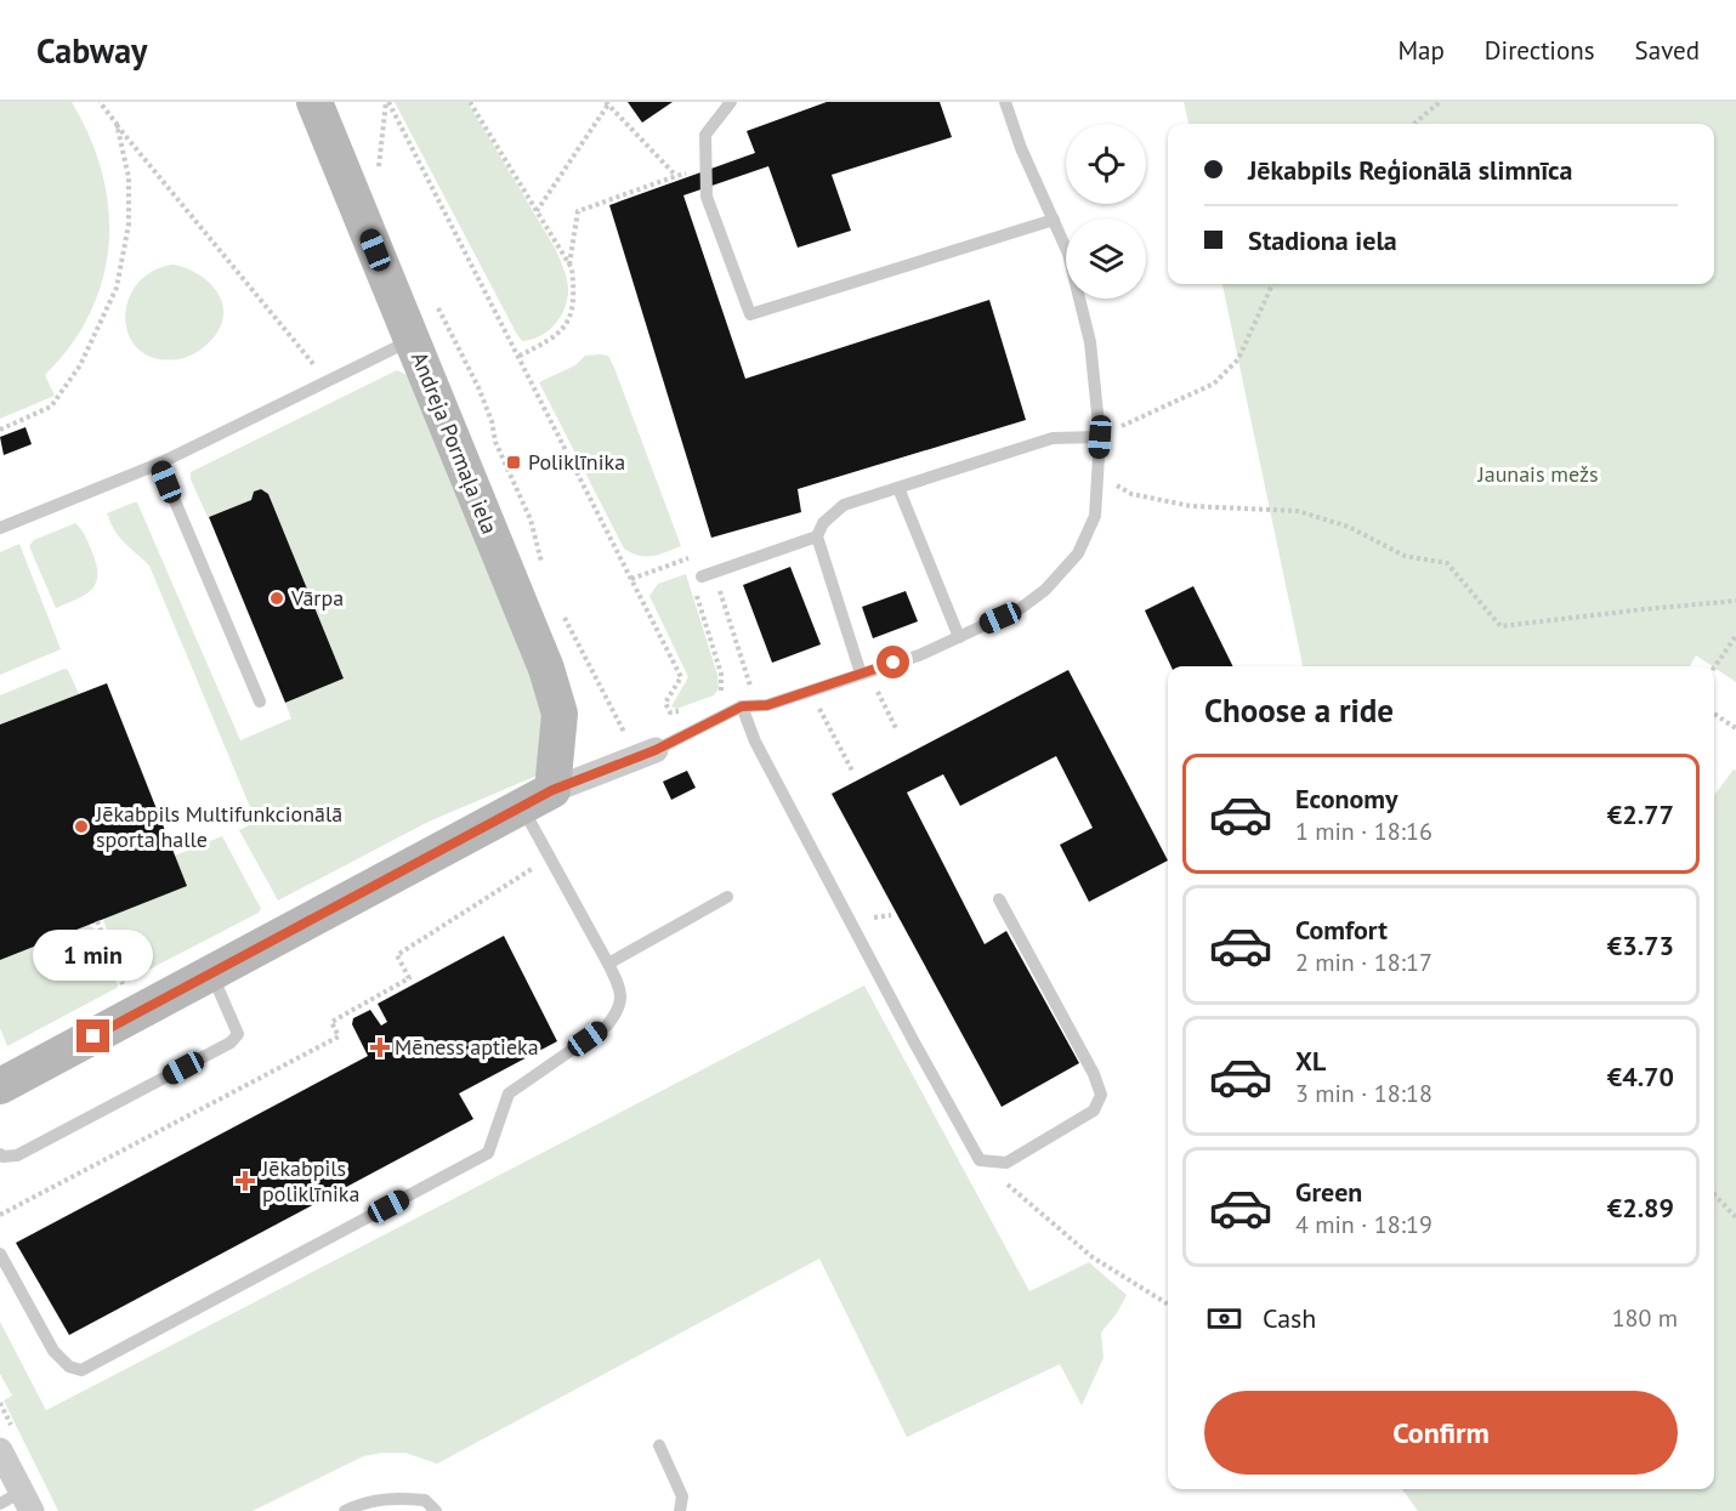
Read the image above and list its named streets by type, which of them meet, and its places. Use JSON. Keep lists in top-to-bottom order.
{
  "streets": {
    "street": ["Andreja Pormaļa iela"]
  },
  "parks": ["Jaunais mežs"],
  "places": {
    "transit": ["Poliklīnika"],
    "other": ["Vārpa", "Jēkabpils Multifunkcionālā sporta halle"],
    "health": ["Mēness aptieka", "Jēkabpils poliklīnika"]
  },
  "page": {
    "header": "Cabway",
    "nav": ["Map", "Directions", "Saved"],
    "banner": ["Jēkabpils Reģionālā slimnīca", "Stadiona iela"],
    "heading": "Choose a ride",
    "list": [
      {
        "name": "Economy",
        "note": "1 min · 18:16",
        "value": "€2.77"
      },
      {
        "name": "Comfort",
        "note": "2 min · 18:17",
        "value": "€3.73"
      },
      {
        "name": "XL",
        "note": "3 min · 18:18",
        "value": "€4.70"
      },
      {
        "name": "Green",
        "note": "4 min · 18:19",
        "value": "€2.89"
      }
    ],
    "bubble": "1 min",
    "pay": ["Cash", "180 m"],
    "buttons": "Confirm"
  }
}
